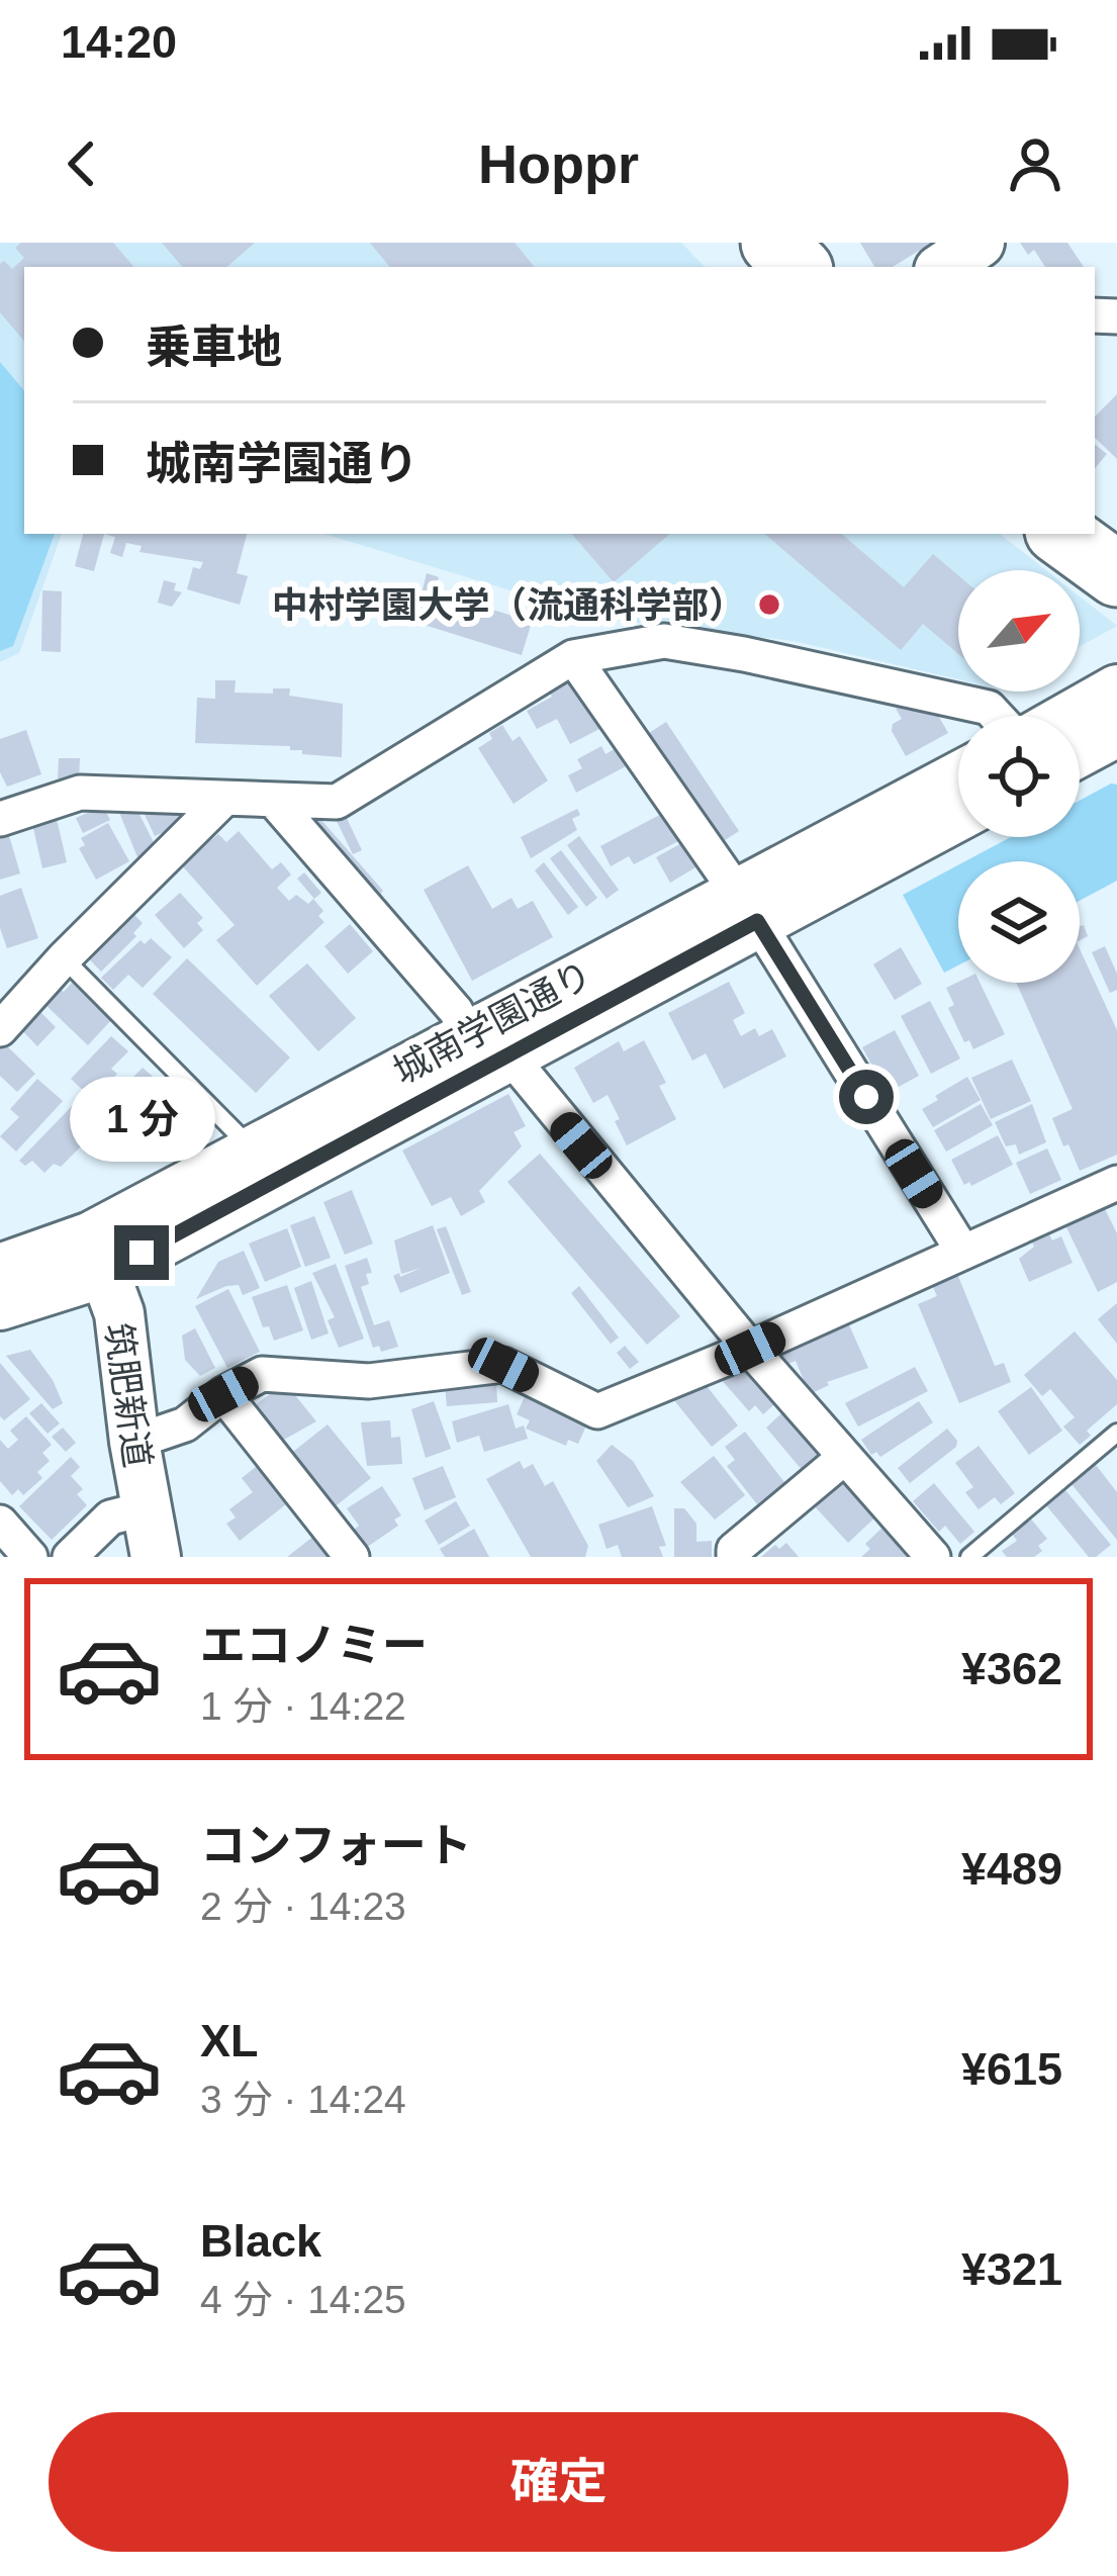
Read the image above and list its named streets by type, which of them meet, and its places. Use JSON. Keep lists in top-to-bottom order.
{
  "streets": {
    "street": ["城南学園通り", "筑肥新道"]
  },
  "crossings": [
    ["城南学園通り", "筑肥新道"]
  ],
  "places": ["中村学園大学（流通科学部）"],
  "north": "top right",
  "page": {
    "status": "14:20",
    "header": "Hoppr",
    "banner": ["乗車地", "城南学園通り"],
    "bubble": "1 分",
    "list": [
      {
        "name": "エコノミー",
        "note": "1 分 · 14:22",
        "value": "¥362"
      },
      {
        "name": "コンフォート",
        "note": "2 分 · 14:23",
        "value": "¥489"
      },
      {
        "name": "XL",
        "note": "3 分 · 14:24",
        "value": "¥615"
      },
      {
        "name": "Black",
        "note": "4 分 · 14:25",
        "value": "¥321"
      }
    ],
    "buttons": "確定"
  }
}
